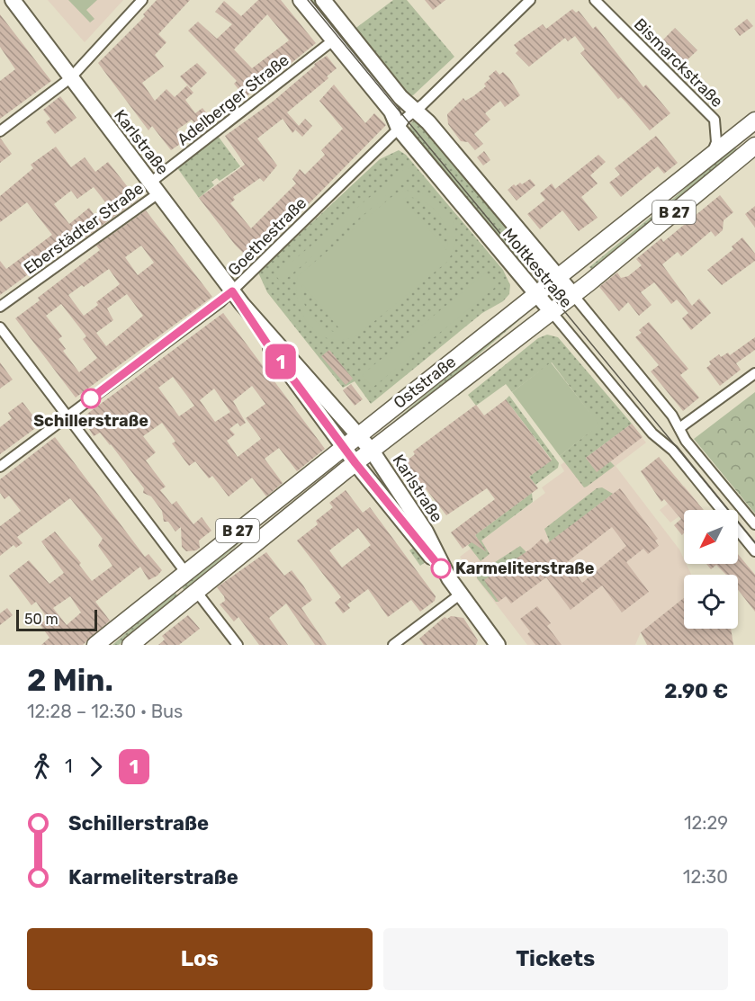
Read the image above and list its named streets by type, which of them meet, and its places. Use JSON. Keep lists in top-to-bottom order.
{
  "streets": {
    "main road": ["B 27", "Oststraße"],
    "street": [
      "Bismarckstraße",
      "Adelberger Straße",
      "Karlstraße",
      "Eberstädter Straße",
      "Goethestraße",
      "Moltkestraße"
    ]
  },
  "crossings": [
    ["Bismarckstraße", "Oststraße"],
    ["Adelberger Straße", "Karlstraße"],
    ["Adelberger Straße", "Eberstädter Straße"],
    ["Adelberger Straße", "Moltkestraße"],
    ["Karlstraße", "Eberstädter Straße"],
    ["Karlstraße", "Goethestraße"],
    ["Karlstraße", "Oststraße"],
    ["Goethestraße", "Moltkestraße"],
    ["Moltkestraße", "Oststraße"]
  ],
  "places": ["Schillerstraße", "Karmeliterstraße"],
  "lines": ["bus line 1"],
  "scale_bar": "50 m",
  "north": "bottom left",
  "page": {
    "on_map": "1",
    "scale": "50 m",
    "heading": ["2 Min.", "12:28 – 12:30 · Bus", "2.90 €"],
    "legs": ["1", "1"],
    "list": [
      {
        "name": "Schillerstraße",
        "value": "12:29"
      },
      {
        "name": "Karmeliterstraße",
        "value": "12:30"
      }
    ],
    "buttons": ["Los", "Tickets"]
  }
}
